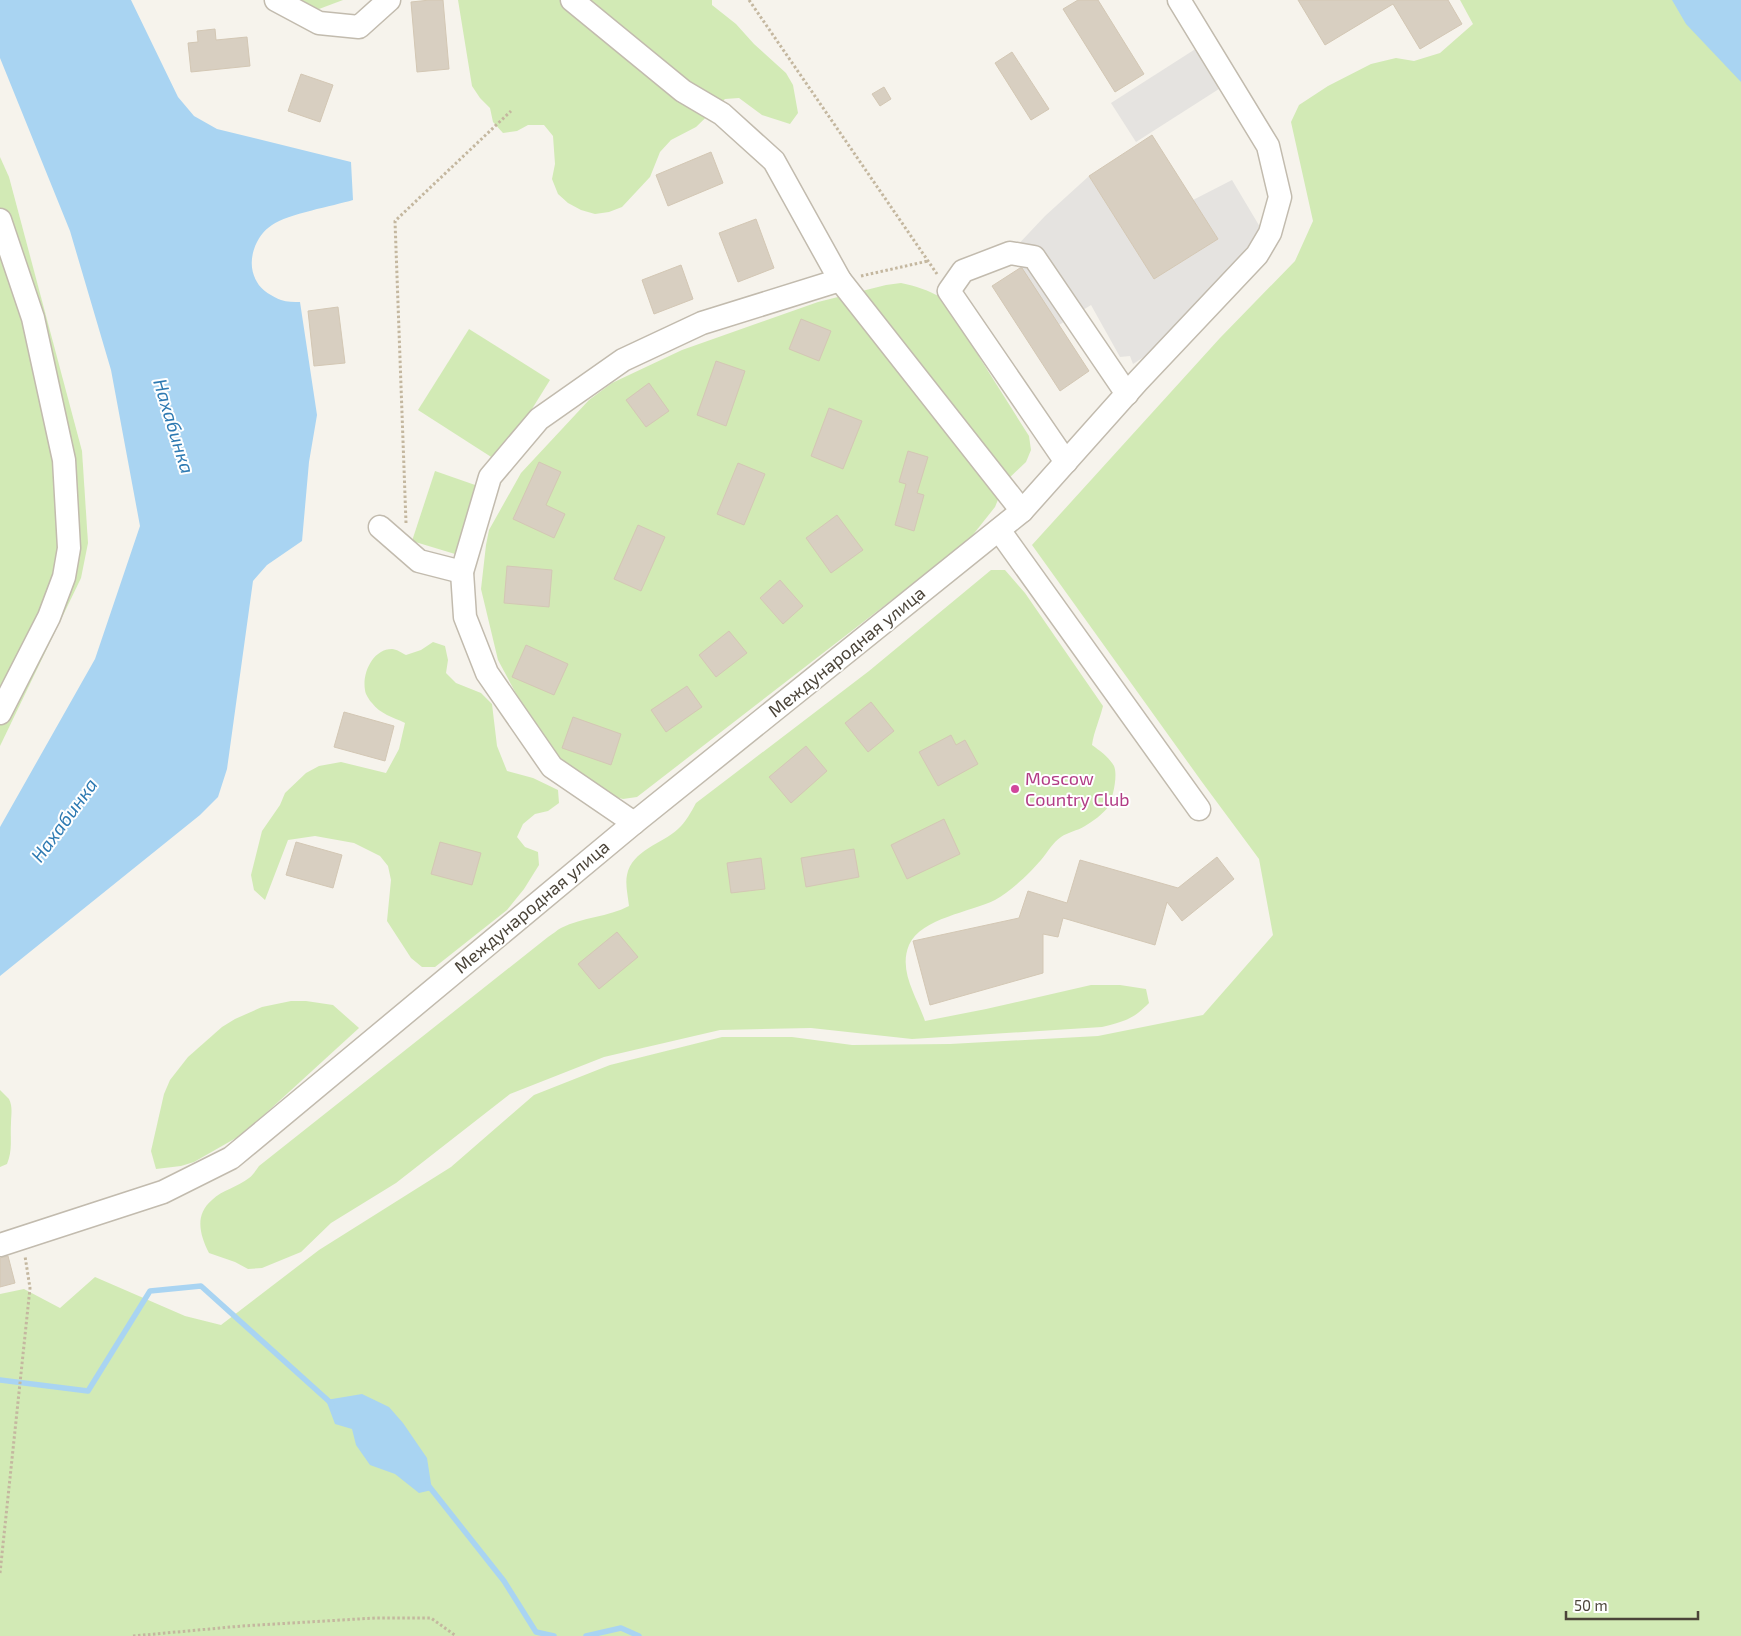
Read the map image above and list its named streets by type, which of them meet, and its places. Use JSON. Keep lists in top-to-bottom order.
{
  "streets": {
    "street": ["Международная улица"]
  },
  "water": ["Нахабинка"],
  "places": ["Moscow Country Club"],
  "scale_bar": "50 m"
}
